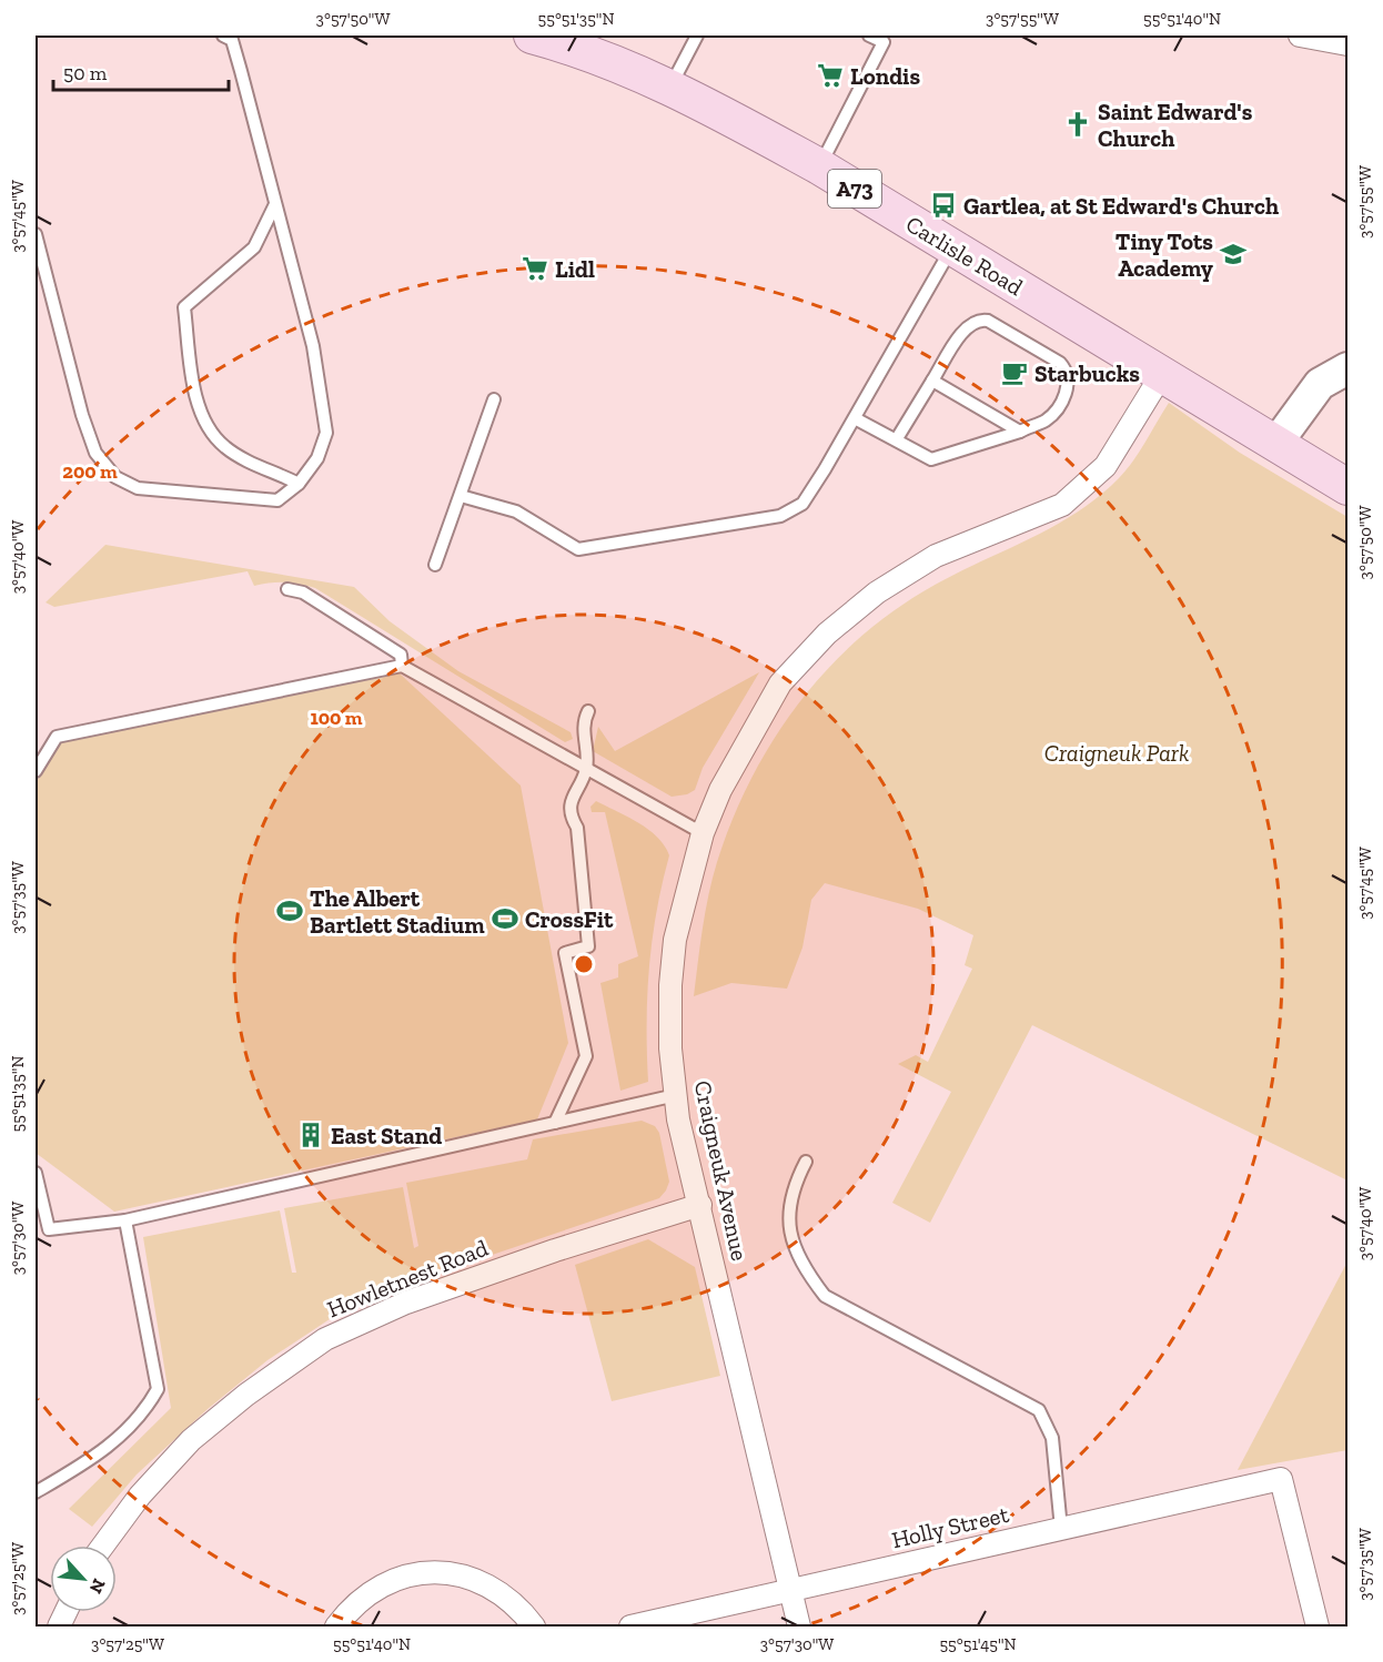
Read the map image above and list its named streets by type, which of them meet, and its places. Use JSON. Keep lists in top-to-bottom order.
{
  "streets": {
    "main road": ["A73", "Carlisle Road"],
    "street": ["Craigneuk Avenue", "Howletnest Road", "Holly Street"]
  },
  "crossings": [
    ["Carlisle Road", "Craigneuk Avenue"],
    ["Craigneuk Avenue", "Howletnest Road"],
    ["Craigneuk Avenue", "Holly Street"]
  ],
  "parks": ["Craigneuk Park"],
  "places": {
    "supermarket": ["Londis", "Lidl"],
    "church": ["Saint Edward's Church"],
    "bus stop": ["Gartlea, at St Edward's Church"],
    "school or university": ["Tiny Tots Academy"],
    "cafe": ["Starbucks"],
    "sports": ["The Albert Bartlett Stadium", "CrossFit"],
    "building": ["East Stand"]
  },
  "scale_bar": "50 m",
  "north": "bottom right",
  "coordinates": [
    "3°57'50\"W",
    "55°51'35\"N",
    "3°57'55\"W",
    "55°51'40\"N",
    "3°57'45\"W",
    "3°57'40\"W",
    "3°57'35\"W",
    "3°57'30\"W",
    "3°57'25\"W",
    "55°51'45\"N"
  ],
  "rings": ["200 m", "100 m"]
}
